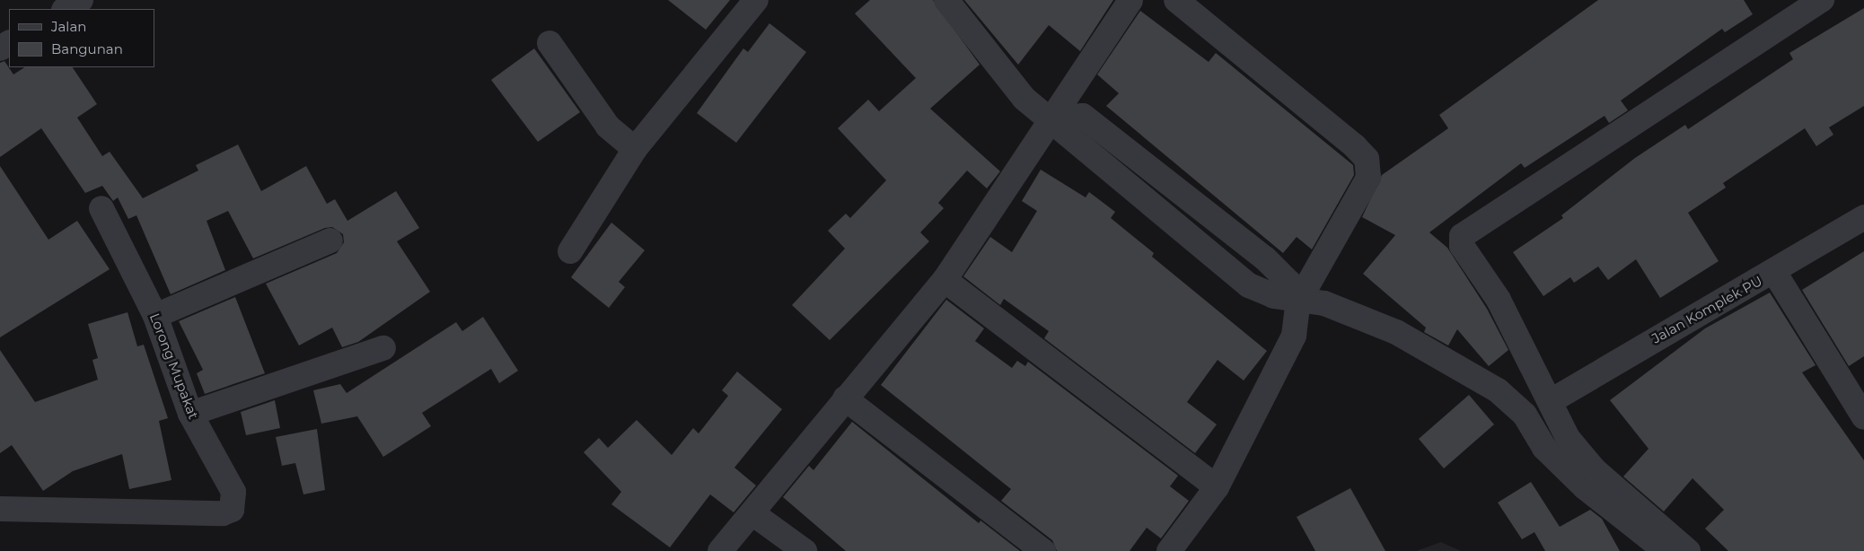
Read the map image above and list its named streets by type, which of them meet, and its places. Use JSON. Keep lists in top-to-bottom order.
{
  "streets": {
    "street": ["Jalan Komplek PU", "Lorong Mupakat"]
  },
  "legend": ["Jalan", "Bangunan"]
}
